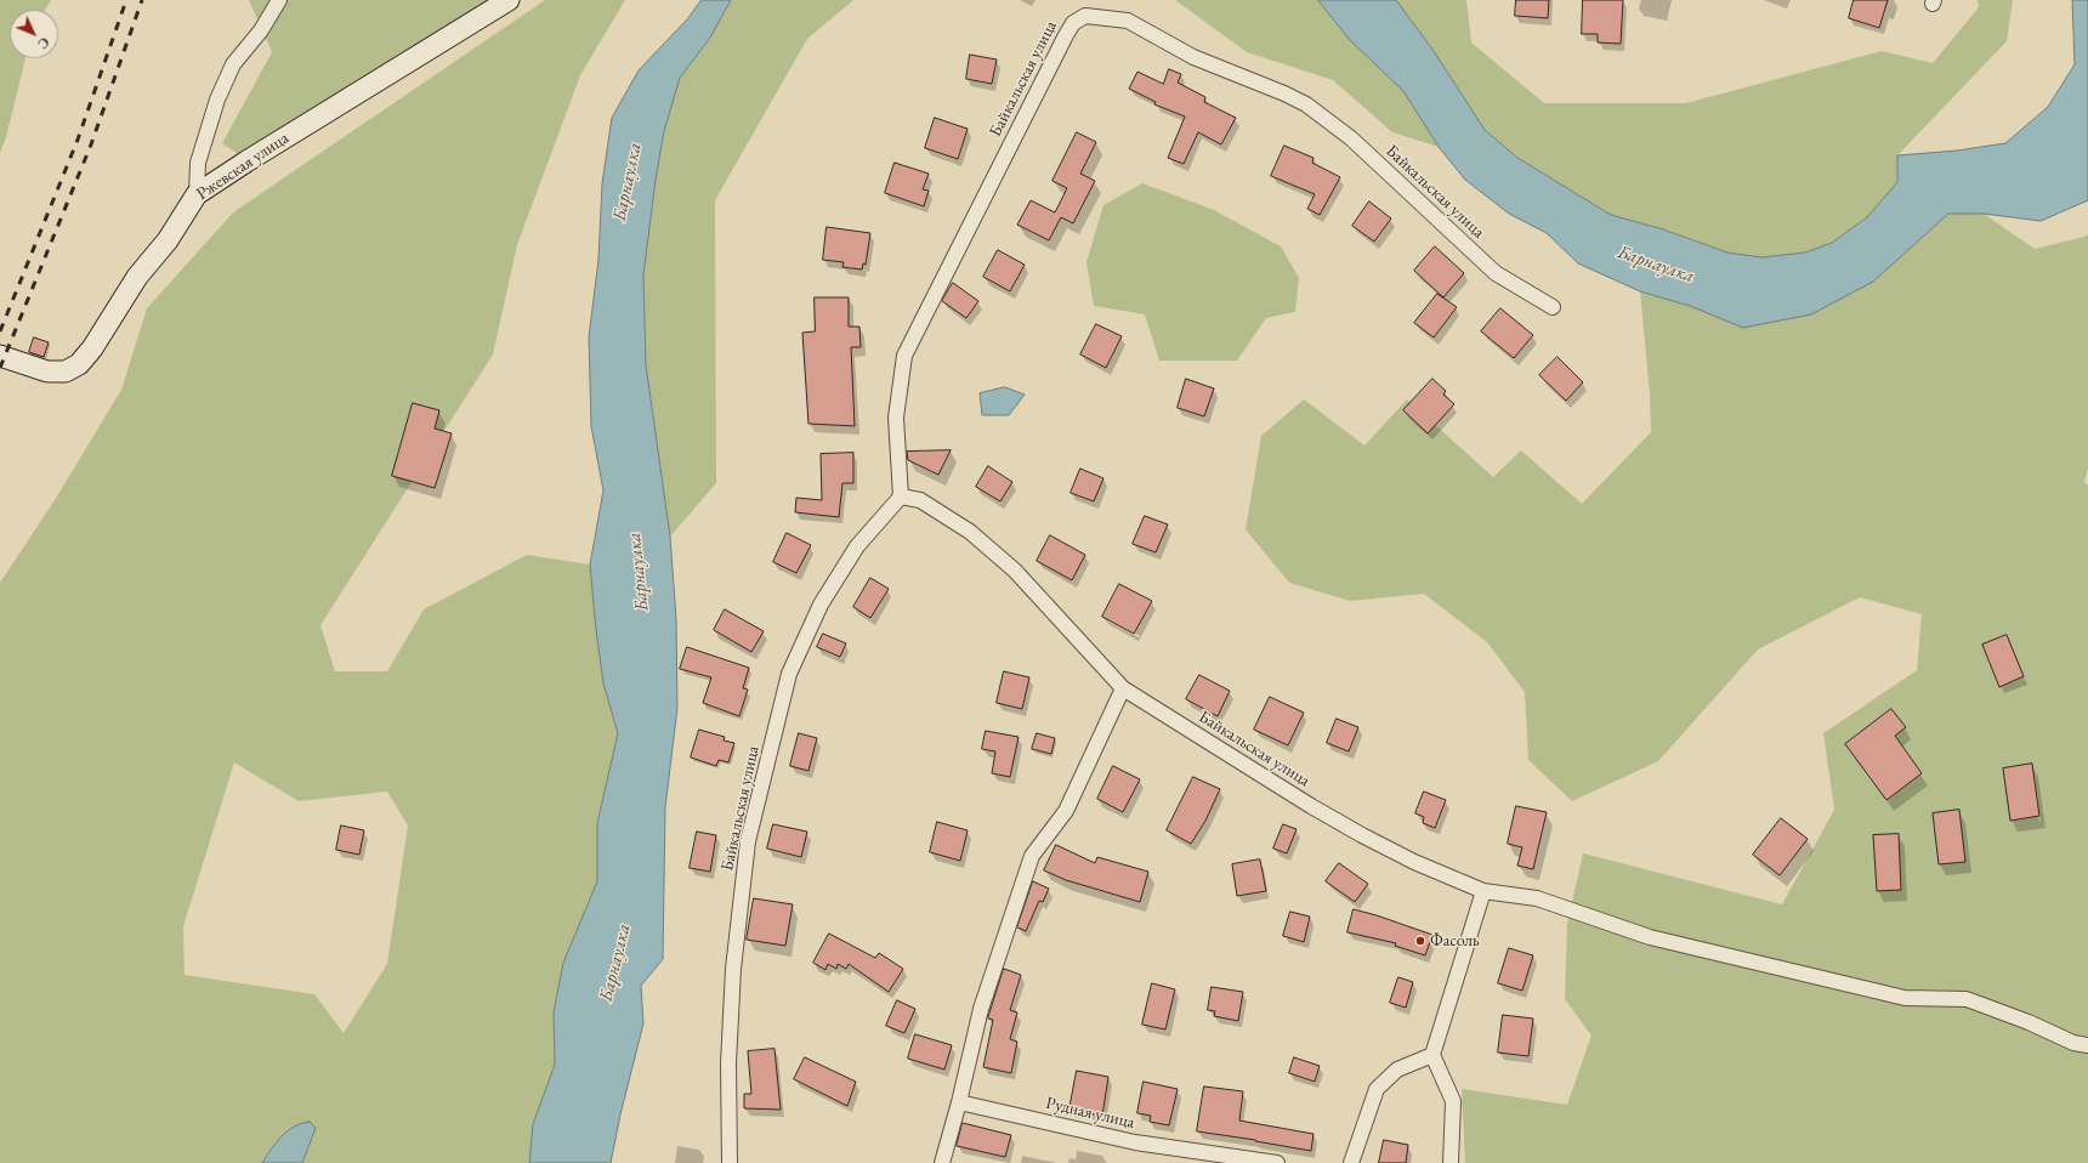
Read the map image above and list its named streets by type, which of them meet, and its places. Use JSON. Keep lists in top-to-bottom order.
{
  "streets": {
    "main road": ["Ржевская улица"],
    "street": ["Байкальская улица", "Рудная улица"]
  },
  "water": ["Барнаулка"],
  "places": ["Фасоль"],
  "north": "bottom right"
}
